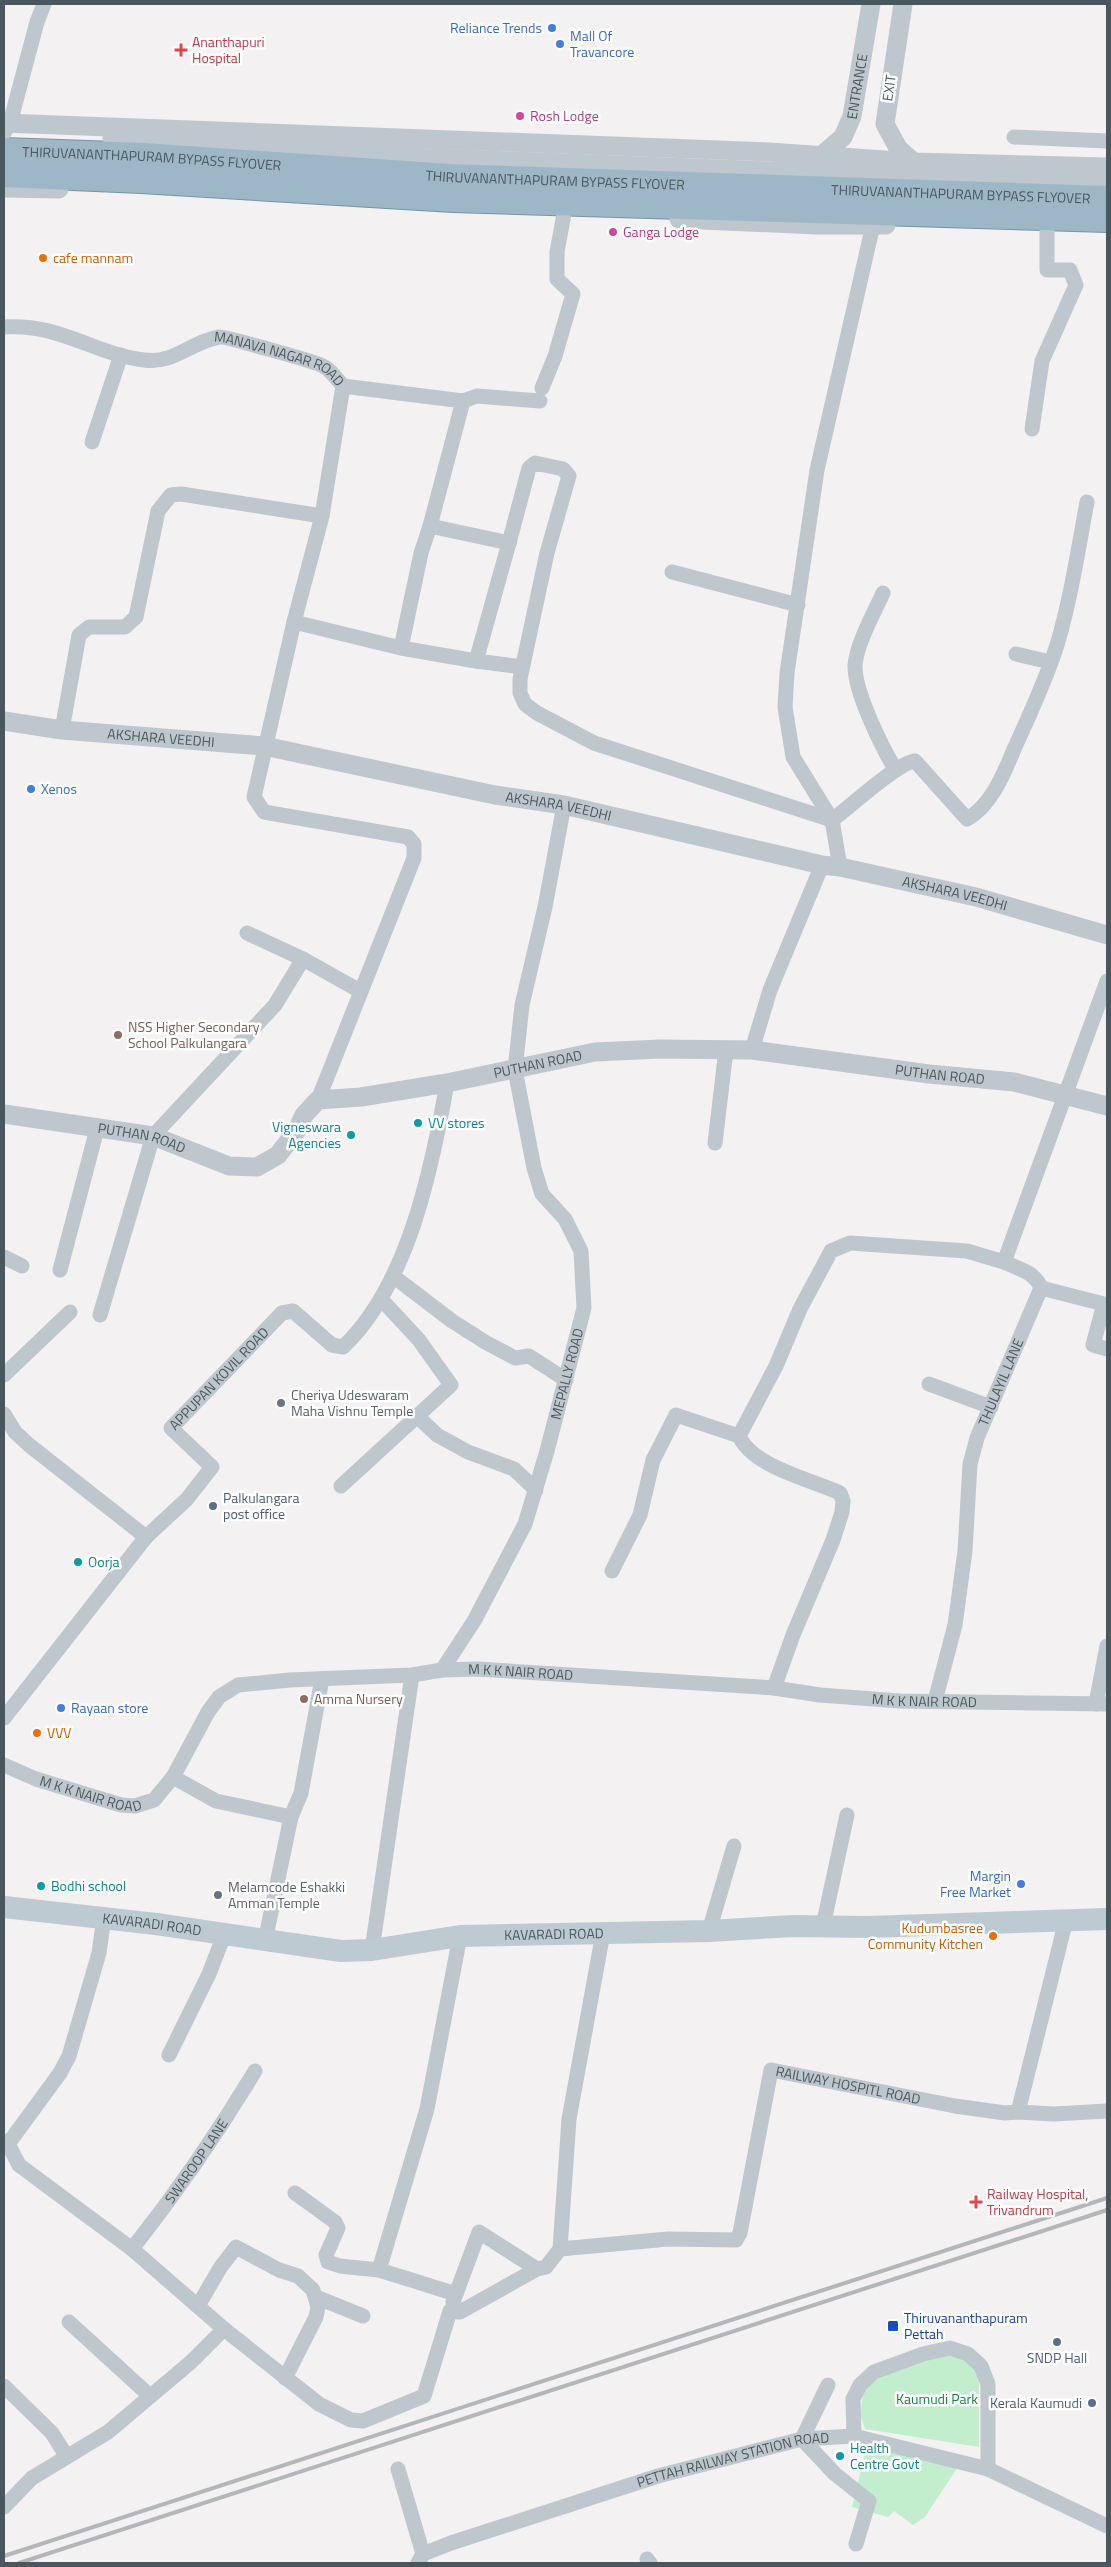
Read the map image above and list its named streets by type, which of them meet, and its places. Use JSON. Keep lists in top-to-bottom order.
{
  "streets": {
    "highway": ["THIRUVANANTHAPURAM BYPASS FLYOVER"],
    "main road": ["KAVARADI ROAD"],
    "street": [
      "ENTRANCE",
      "EXIT",
      "MANAVA NAGAR ROAD",
      "AKSHARA VEEDHI",
      "PUTHAN ROAD",
      "MEPALLY ROAD",
      "APPUPAN KOVIL ROAD",
      "THULAYIL LANE",
      "M K K NAIR ROAD",
      "RAILWAY HOSPITL ROAD",
      "SWAROOP LANE",
      "PETTAH RAILWAY STATION ROAD"
    ]
  },
  "crossings": [
    ["MANAVA NAGAR ROAD", "AKSHARA VEEDHI"],
    ["MANAVA NAGAR ROAD", "PUTHAN ROAD"],
    ["AKSHARA VEEDHI", "MEPALLY ROAD"],
    ["PUTHAN ROAD", "MEPALLY ROAD"],
    ["PUTHAN ROAD", "APPUPAN KOVIL ROAD"],
    ["MEPALLY ROAD", "M K K NAIR ROAD"],
    ["THULAYIL LANE", "M K K NAIR ROAD"]
  ],
  "parks": ["Kaumudi Park"],
  "places": {
    "other": [
      "Reliance Trends",
      "Mall Of Travancore",
      "Rosh Lodge",
      "Ganga Lodge",
      "cafe mannam",
      "Xenos",
      "NSS Higher Secondary School Palkulangara",
      "VV stores",
      "Vigneswara Agencies",
      "Cheriya Udeswaram Maha Vishnu Temple",
      "Palkulangara post office",
      "Oorja",
      "Amma Nursery",
      "Rayaan store",
      "VVV",
      "Margin Free Market",
      "Bodhi school",
      "Melamcode Eshakki Amman Temple",
      "Kudumbasree Community Kitchen",
      "SNDP Hall",
      "Kerala Kaumudi",
      "Health Centre Govt"
    ],
    "health": ["Ananthapuri Hospital", "Railway Hospital, Trivandrum"],
    "transit": ["Thiruvananthapuram Pettah"]
  }
}
